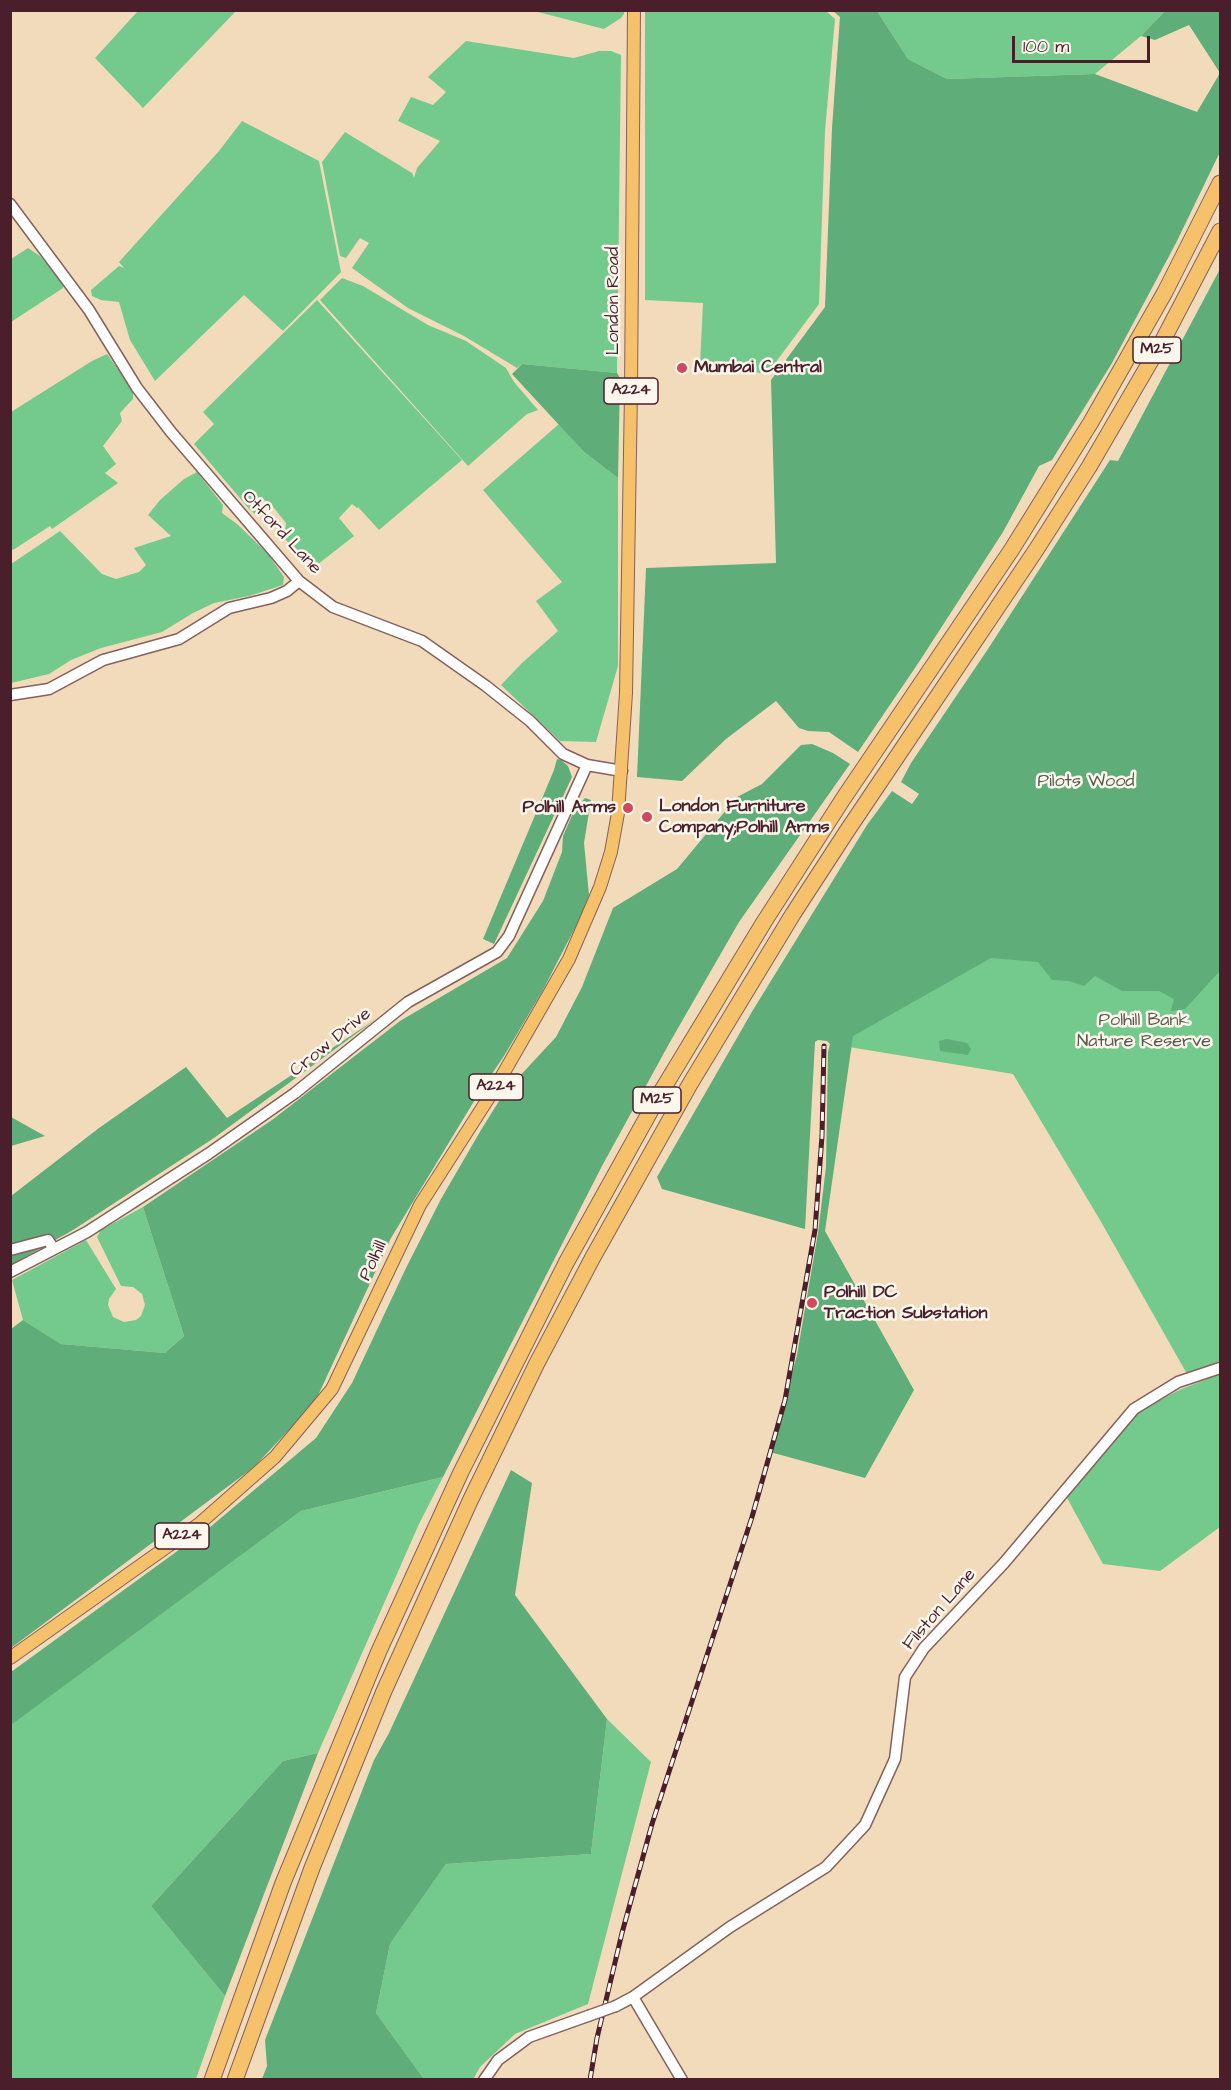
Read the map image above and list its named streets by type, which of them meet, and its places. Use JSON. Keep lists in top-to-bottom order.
{
  "streets": {
    "highway": ["M25"],
    "main road": ["London Road", "A224", "Polhill"],
    "street": ["Otford Lane", "Crow Drive", "Filston Lane"]
  },
  "crossings": [
    ["London Road", "Otford Lane"],
    ["London Road", "Polhill"],
    ["Otford Lane", "Crow Drive"],
    ["Otford Lane", "Polhill"]
  ],
  "parks": ["Pilots Wood", "Polhill Bank Nature Reserve"],
  "places": [
    "Mumbai Central",
    "Polhill Arms",
    "London Furniture Company;Polhill Arms",
    "Polhill DC Traction Substation"
  ],
  "scale_bar": "100 m"
}
